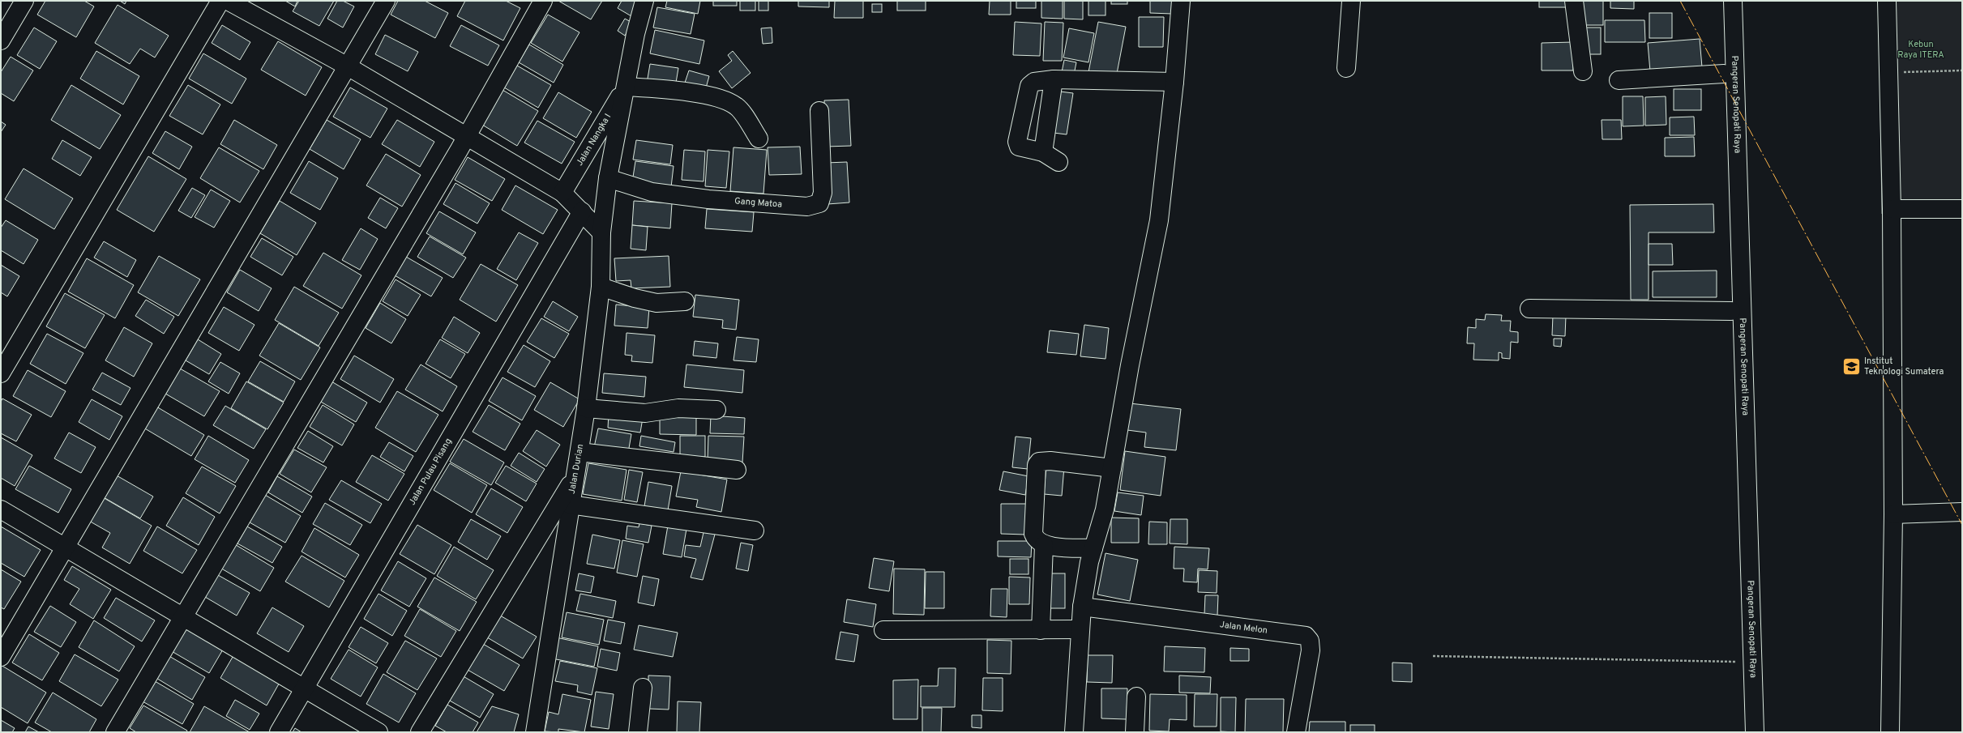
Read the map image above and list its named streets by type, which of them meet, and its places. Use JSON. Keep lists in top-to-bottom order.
{
  "streets": {
    "street": [
      "Pangeran Senopati Raya",
      "Jalan Nangka I",
      "Gang Matoa",
      "Jalan Durian",
      "Jalan Pulau Pisang",
      "Jalan Melon"
    ]
  },
  "crossings": [
    ["Jalan Nangka I", "Jalan Durian"],
    ["Gang Matoa", "Jalan Durian"]
  ],
  "parks": ["Kebun Raya ITERA"],
  "places": {
    "school or university": ["Institut Teknologi Sumatera"]
  }
}
